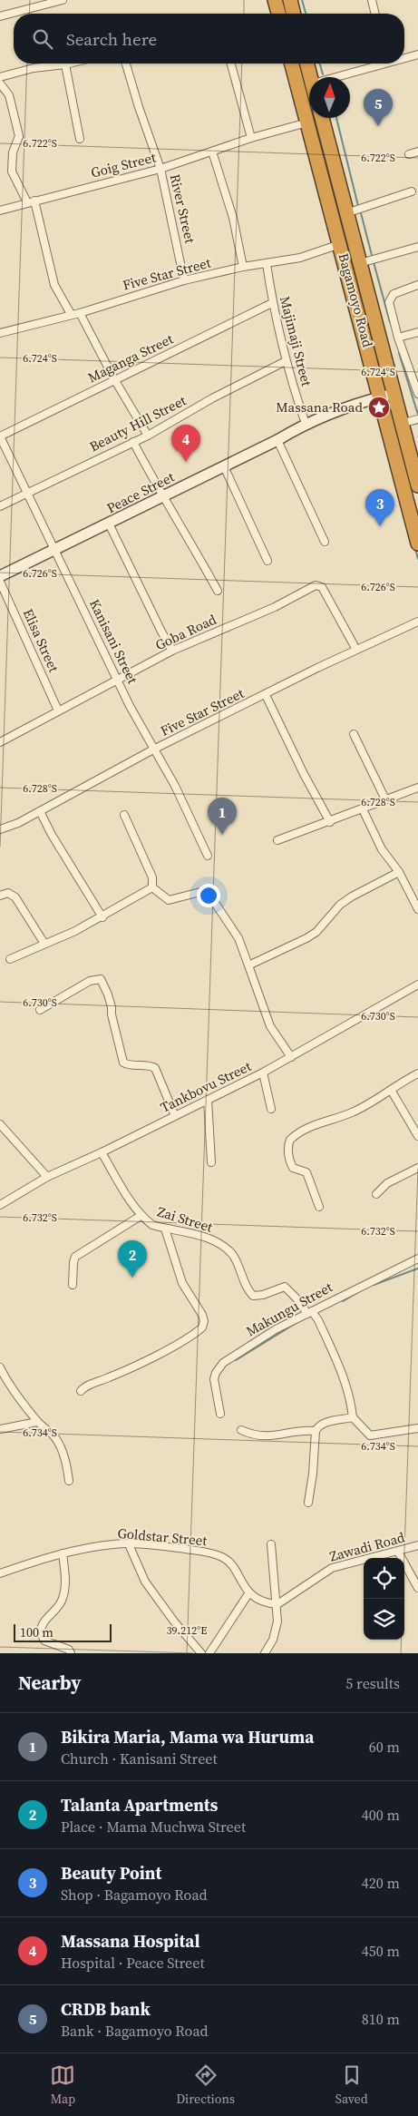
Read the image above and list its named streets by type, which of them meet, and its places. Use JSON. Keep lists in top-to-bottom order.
{
  "streets": {
    "highway": ["Bagamoyo Road"],
    "street": [
      "Goig Street",
      "River Street",
      "Five Star Street",
      "Majimaji Street",
      "Maganga Street",
      "Beauty Hill Street",
      "Peace Street",
      "Goba Road",
      "Elisa Street",
      "Kanisani Street",
      "Tankbovu Street",
      "Zai Street",
      "Makungu Street",
      "Goldstar Street",
      "Zawadi Road"
    ]
  },
  "crossings": [
    ["Goig Street", "River Street"],
    ["Goig Street", "Bagamoyo Road"],
    ["River Street", "Five Star Street"],
    ["Five Star Street", "Bagamoyo Road"],
    ["Five Star Street", "Majimaji Street"],
    ["Five Star Street", "Goba Road"],
    ["Five Star Street", "Kanisani Street"],
    ["Bagamoyo Road", "Peace Street"],
    ["Majimaji Street", "Maganga Street"],
    ["Majimaji Street", "Beauty Hill Street"],
    ["Majimaji Street", "Peace Street"],
    ["Maganga Street", "Kanisani Street"],
    ["Beauty Hill Street", "Kanisani Street"],
    ["Peace Street", "Kanisani Street"],
    ["Goba Road", "Elisa Street"],
    ["Goba Road", "Kanisani Street"],
    ["Tankbovu Street", "Zai Street"],
    ["Zai Street", "Makungu Street"]
  ],
  "places": {
    "place": ["Massana Road"]
  },
  "scale_bar": "100 m",
  "north": "top",
  "page": {
    "search": "Search here",
    "pins": [
      "5",
      "4",
      "3",
      "1",
      "2"
    ],
    "scale": "100 m",
    "heading": ["Nearby", "5 results"],
    "list": [
      {
        "mark": "1",
        "name": "Bikira Maria, Mama wa Huruma",
        "note": "Church · Kanisani Street",
        "value": "60 m"
      },
      {
        "mark": "2",
        "name": "Talanta Apartments",
        "note": "Place · Mama Muchwa Street",
        "value": "400 m"
      },
      {
        "mark": "3",
        "name": "Beauty Point",
        "note": "Shop · Bagamoyo Road",
        "value": "420 m"
      },
      {
        "mark": "4",
        "name": "Massana Hospital",
        "note": "Hospital · Peace Street",
        "value": "450 m"
      },
      {
        "mark": "5",
        "name": "CRDB bank",
        "note": "Bank · Bagamoyo Road",
        "value": "810 m"
      }
    ],
    "nav": ["Map", "Directions", "Saved"]
  },
  "coordinates": [
    "6.722°S",
    "6.724°S",
    "6.726°S",
    "6.728°S",
    "6.730°S",
    "6.732°S",
    "6.734°S",
    "39.212°E"
  ]
}
